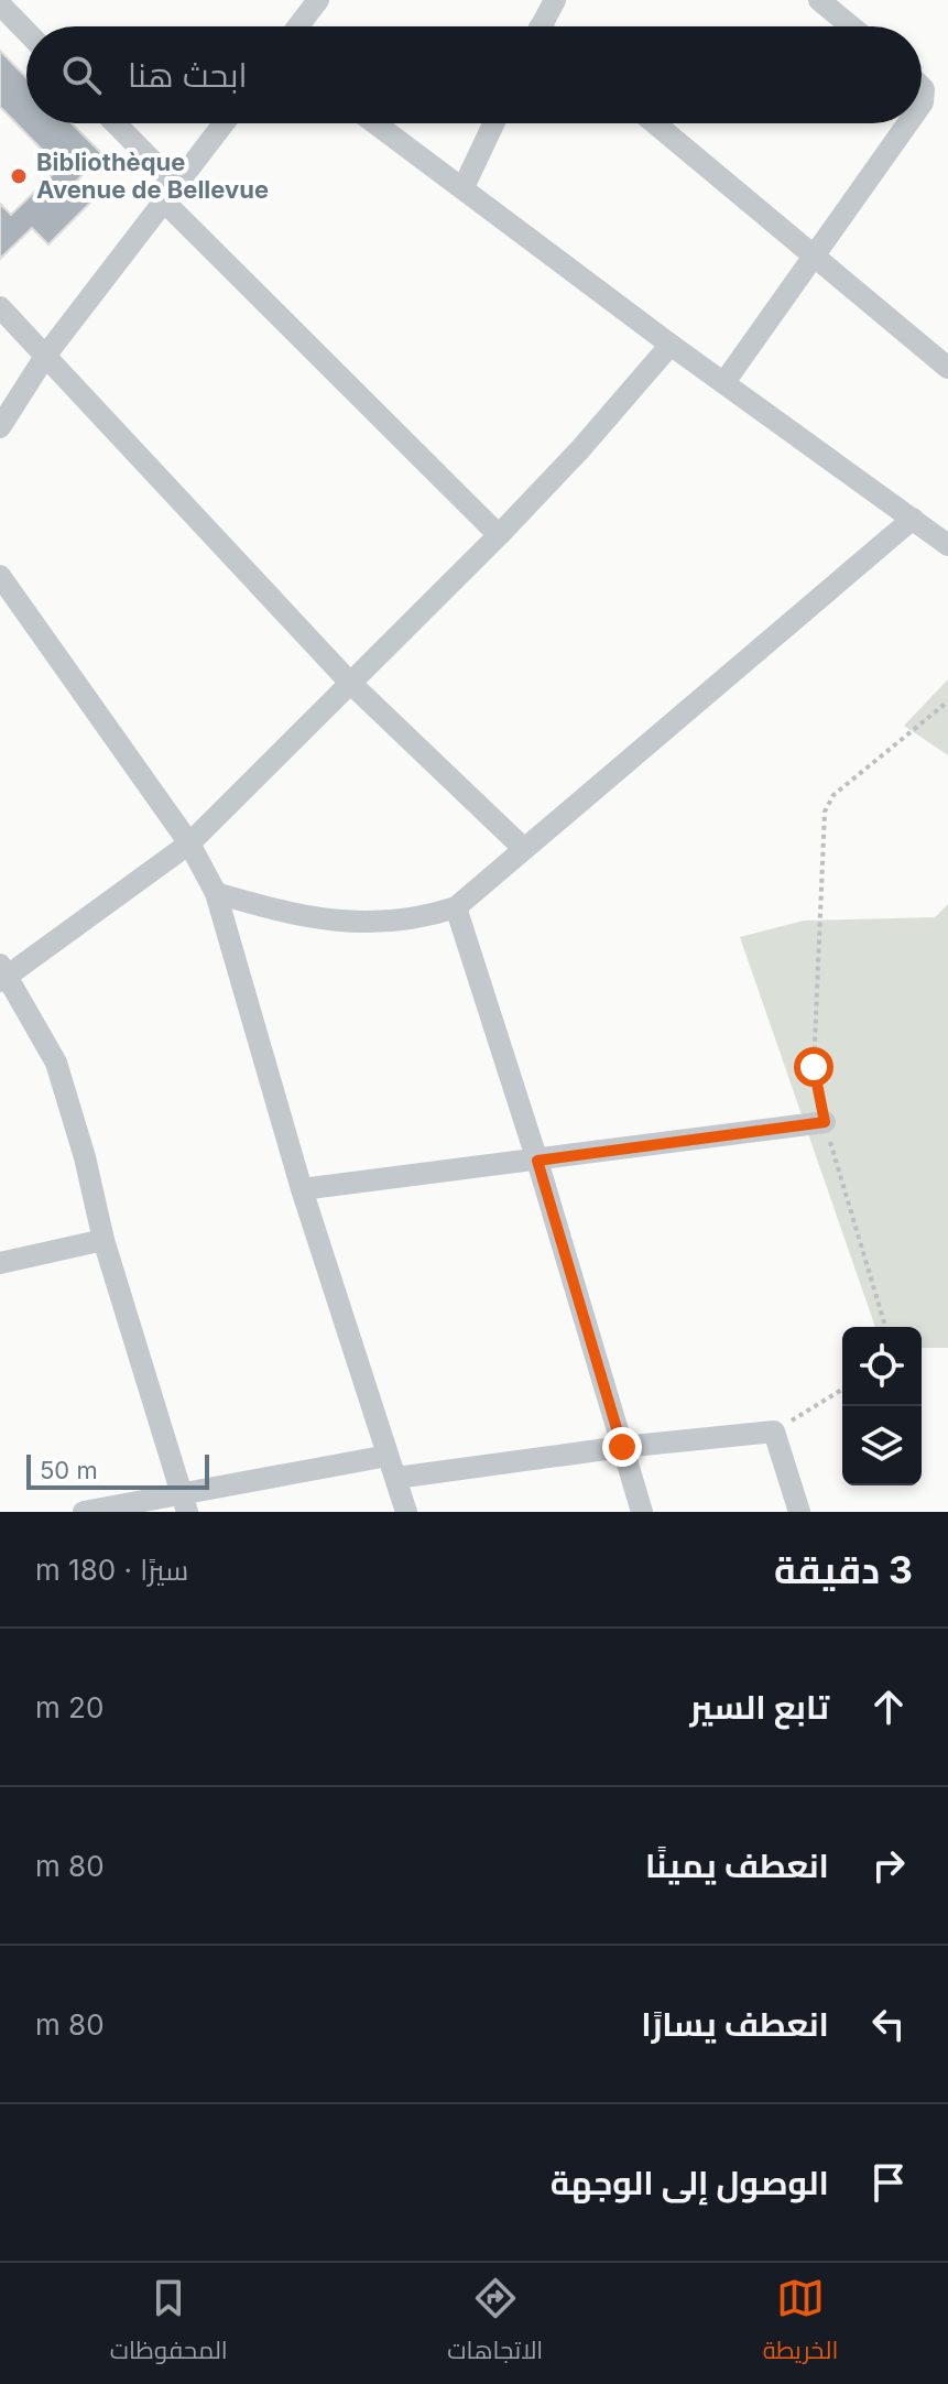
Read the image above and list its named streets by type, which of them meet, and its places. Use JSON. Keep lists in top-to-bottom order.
{
  "places": ["Bibliothèque Avenue de Bellevue"],
  "scale_bar": "50 m",
  "page": {
    "search": "ابحث هنا",
    "scale": "50 m",
    "heading": ["3 دقيقة", "سيرًا · 180 m"],
    "list": [
      ["تابع السير", "20 m"],
      ["انعطف يمينًا", "80 m"],
      ["انعطف يسارًا", "80 m"],
      "الوصول إلى الوجهة"
    ],
    "nav": ["الخريطة", "الاتجاهات", "المحفوظات"]
  }
}
